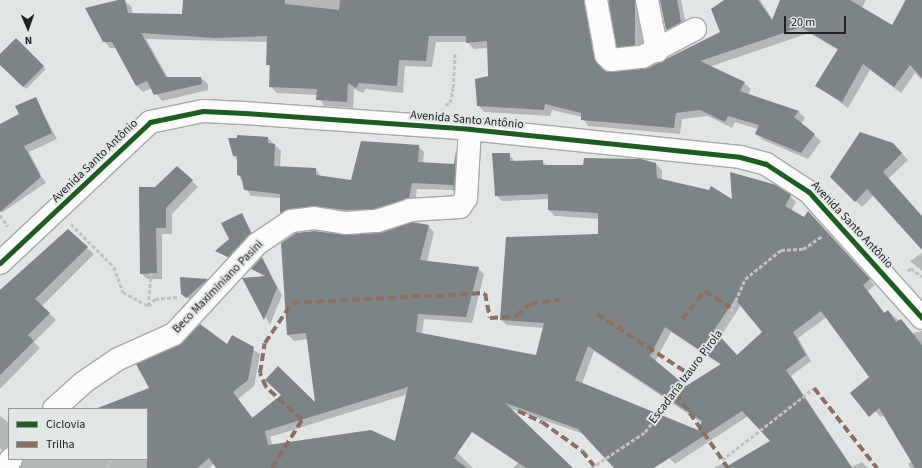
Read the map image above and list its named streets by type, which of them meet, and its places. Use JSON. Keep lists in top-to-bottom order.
{
  "streets": {
    "street": ["Avenida Santo Antônio", "Beco Maximiniano Pasini"],
    "path": ["Escadaria Izauro Pirola"]
  },
  "crossings": [
    ["Avenida Santo Antônio", "Beco Maximiniano Pasini"],
    ["Avenida Santo Antônio", "Escadaria Izauro Pirola"]
  ],
  "legend": ["Ciclovia", "Trilha"],
  "scale_bar": "20 m",
  "north": "bottom"
}
